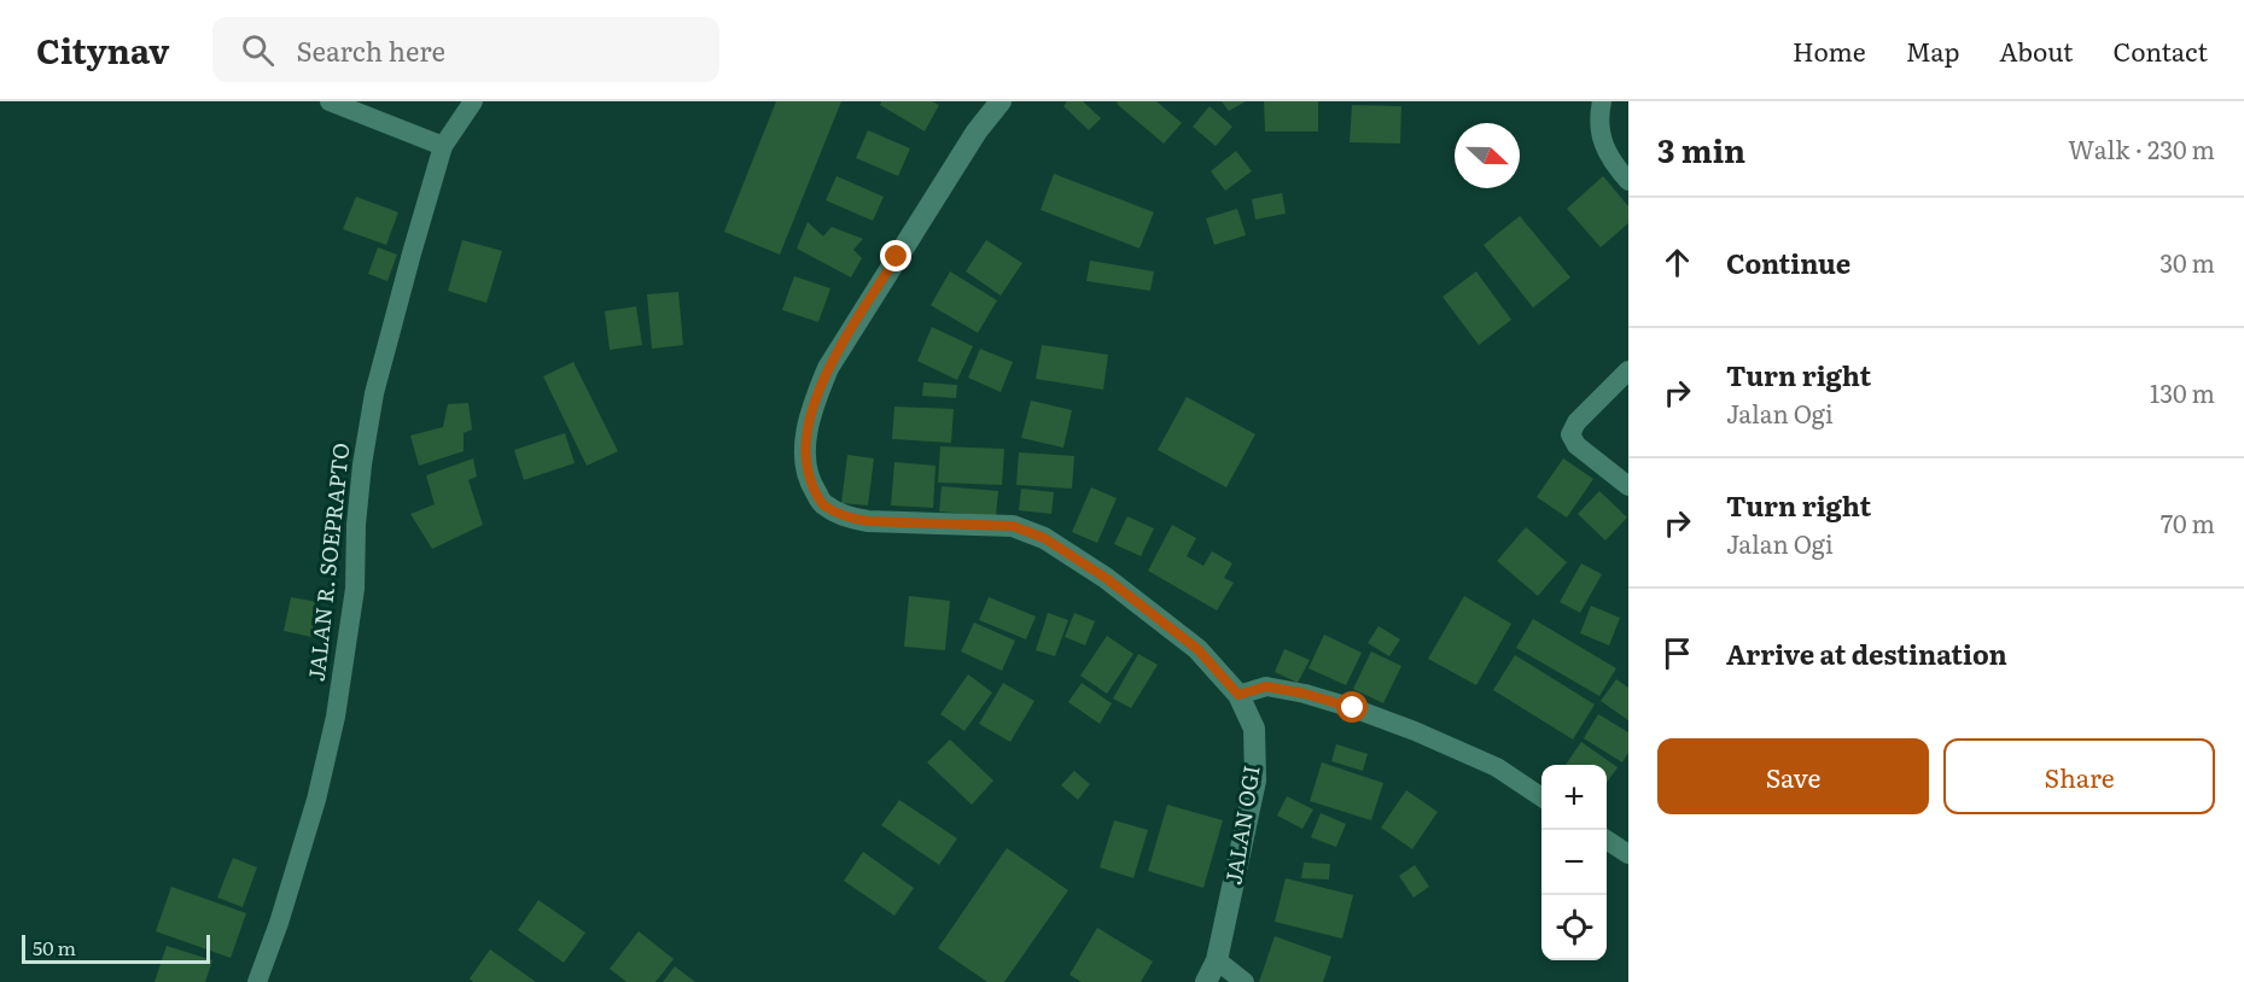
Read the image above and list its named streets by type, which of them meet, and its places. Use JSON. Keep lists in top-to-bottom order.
{
  "streets": {
    "street": ["JALAN R. SOEPRAPTO", "JALAN OGI"]
  },
  "scale_bar": "50 m",
  "north": "right",
  "page": {
    "header": "Citynav",
    "search": "Search here",
    "nav": [
      "Home",
      "Map",
      "About",
      "Contact"
    ],
    "heading": ["3 min", "Walk · 230 m"],
    "list": [
      ["Continue", "30 m"],
      ["Turn right", "Jalan Ogi", "130 m"],
      ["Turn right", "Jalan Ogi", "70 m"],
      "Arrive at destination"
    ],
    "buttons": ["Save", "Share"],
    "map_buttons": ["+", "−"],
    "scale": "50 m"
  }
}
